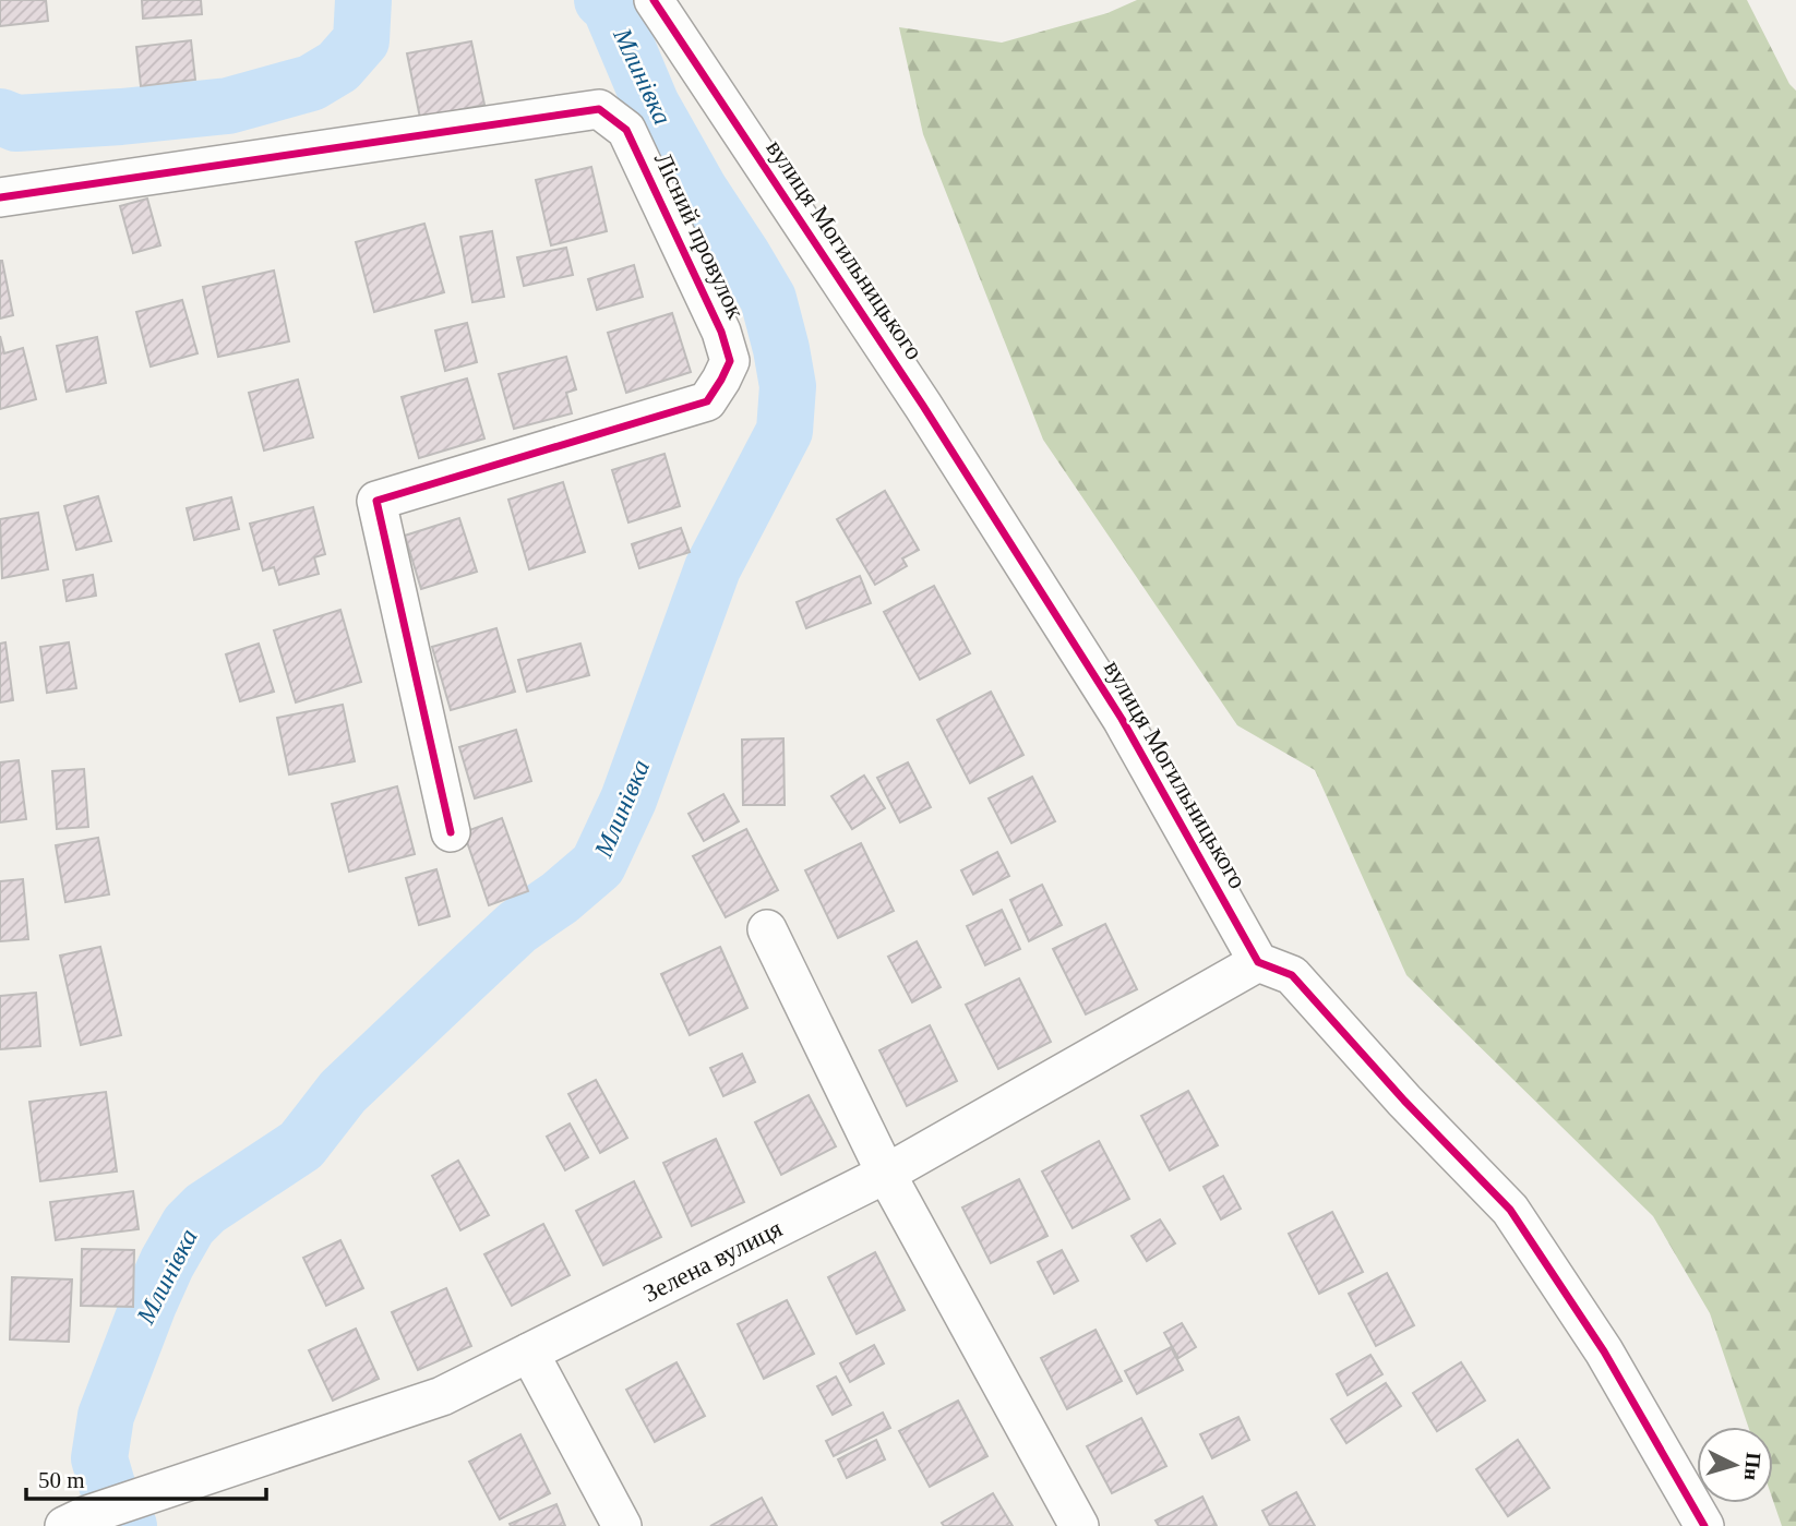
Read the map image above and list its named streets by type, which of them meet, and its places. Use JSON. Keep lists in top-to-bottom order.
{
  "streets": {
    "street": ["Лісний провулок", "вулиця Могильницького", "Зелена вулиця"]
  },
  "crossings": [
    ["вулиця Могильницького", "Зелена вулиця"]
  ],
  "water": ["Млинівка"],
  "scale_bar": "50 m",
  "north": "right"
}
